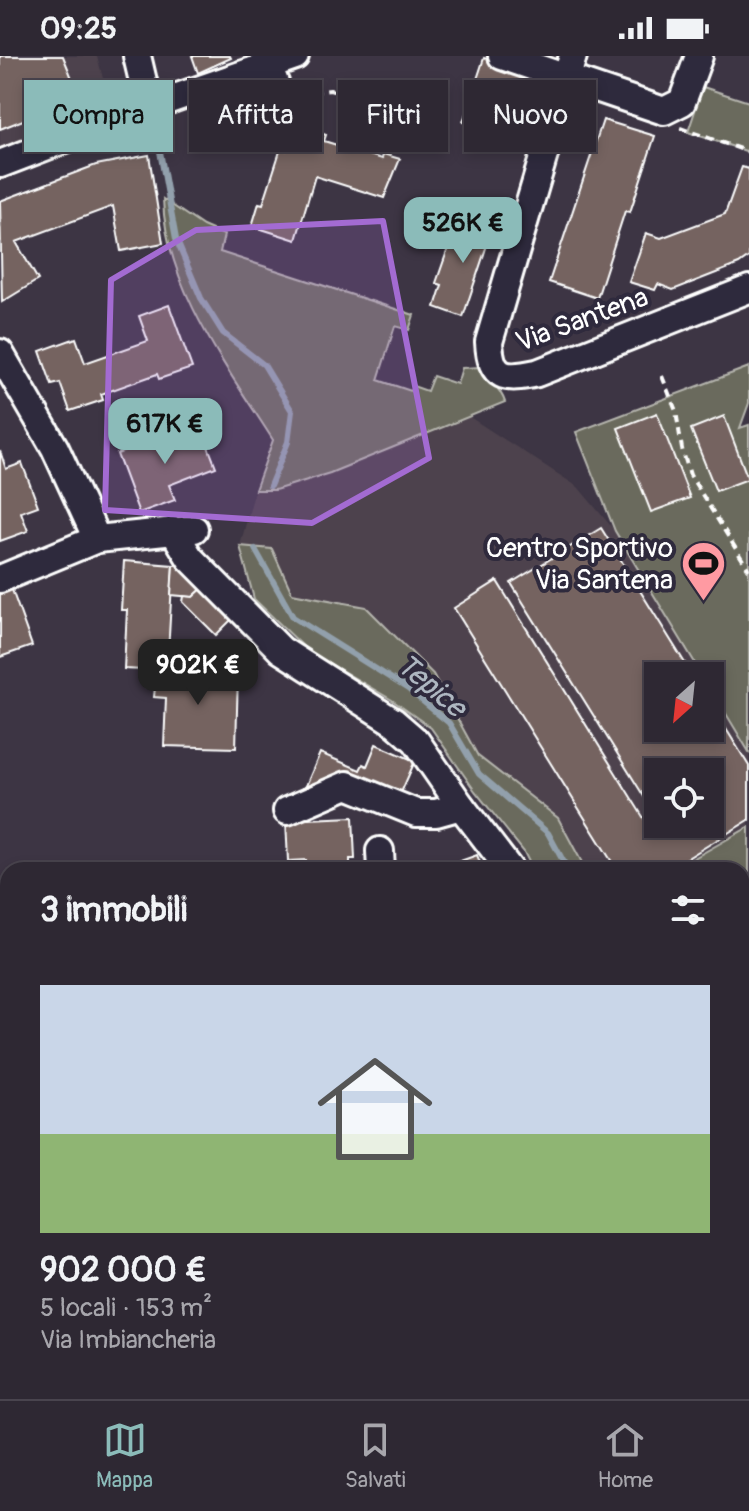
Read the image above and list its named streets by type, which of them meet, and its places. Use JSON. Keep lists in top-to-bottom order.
{
  "streets": {
    "street": ["Via Santena"]
  },
  "water": ["Tepice"],
  "places": {
    "sports": ["Centro Sportivo Via Santena"]
  },
  "north": "bottom left",
  "page": {
    "status": "09:25",
    "chip": [
      "Compra",
      "Affitta",
      "Filtri",
      "Nuovo"
    ],
    "price": ["526K €", "617K €", "902K €"],
    "heading": "3 immobili",
    "list": [
      {
        "name": "902 000 €",
        "note": "5 locali · 153 m² · Via Imbiancheria"
      }
    ],
    "tabs": ["Mappa", "Salvati", "Home"]
  }
}
